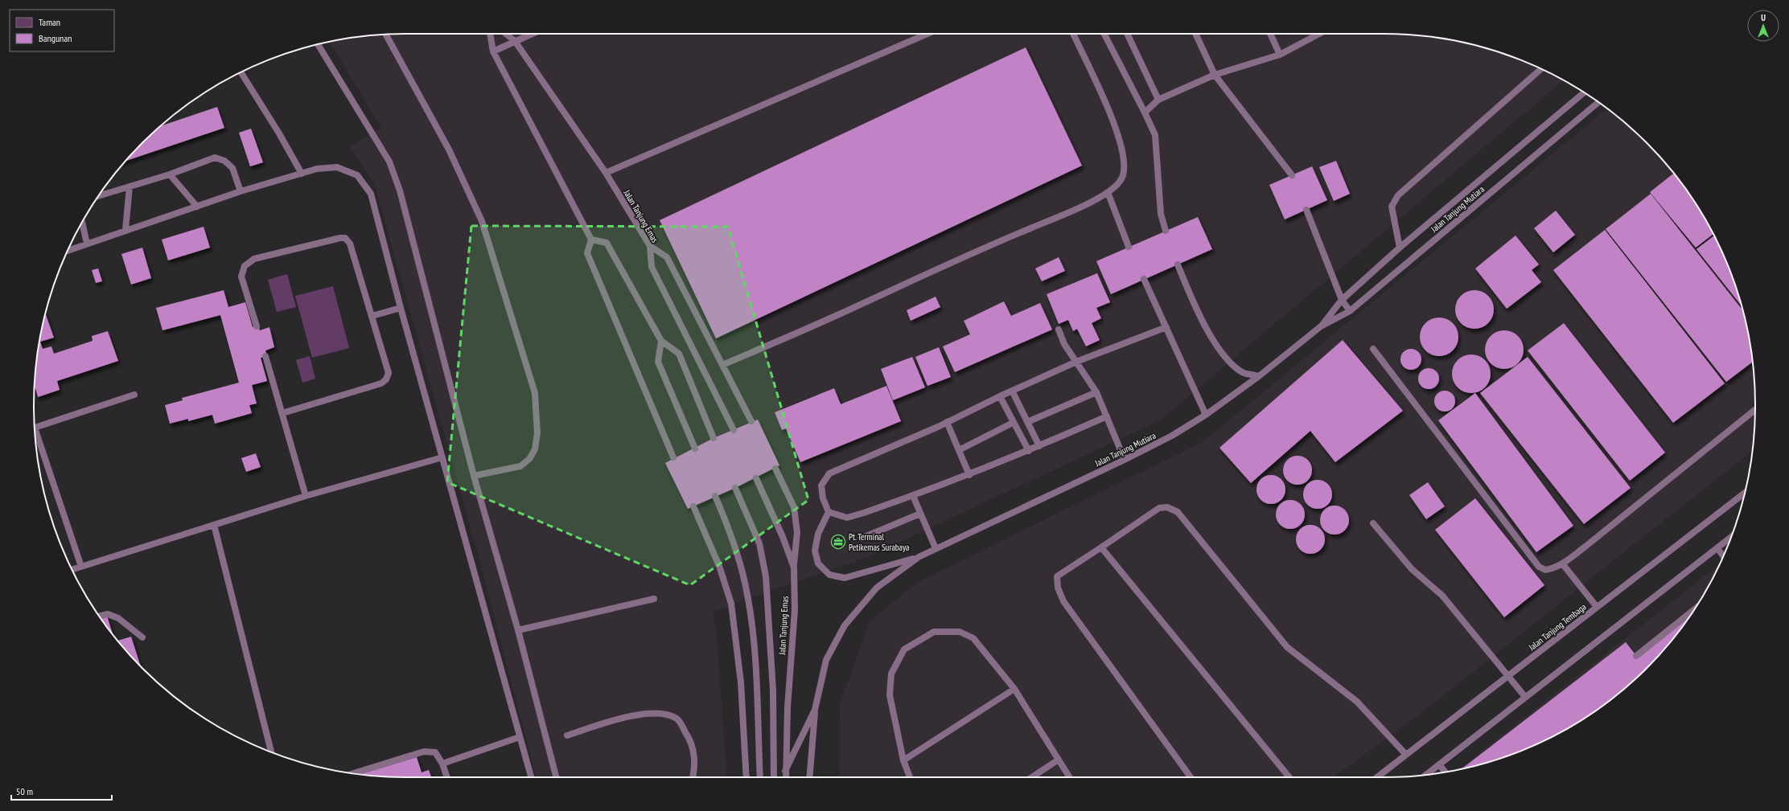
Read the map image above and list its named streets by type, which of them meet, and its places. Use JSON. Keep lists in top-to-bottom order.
{
  "streets": {
    "lane": ["Jalan Tanjung Mutiara", "Jalan Tanjung Emas", "Jalan Tanjung Tembaga"]
  },
  "crossings": [
    ["Jalan Tanjung Mutiara", "Jalan Tanjung Emas"]
  ],
  "places": {
    "office": ["Pt. Terminal Petikemas Surabaya"]
  },
  "legend": ["Taman", "Bangunan"],
  "scale_bar": "50 m",
  "north": "top"
}
